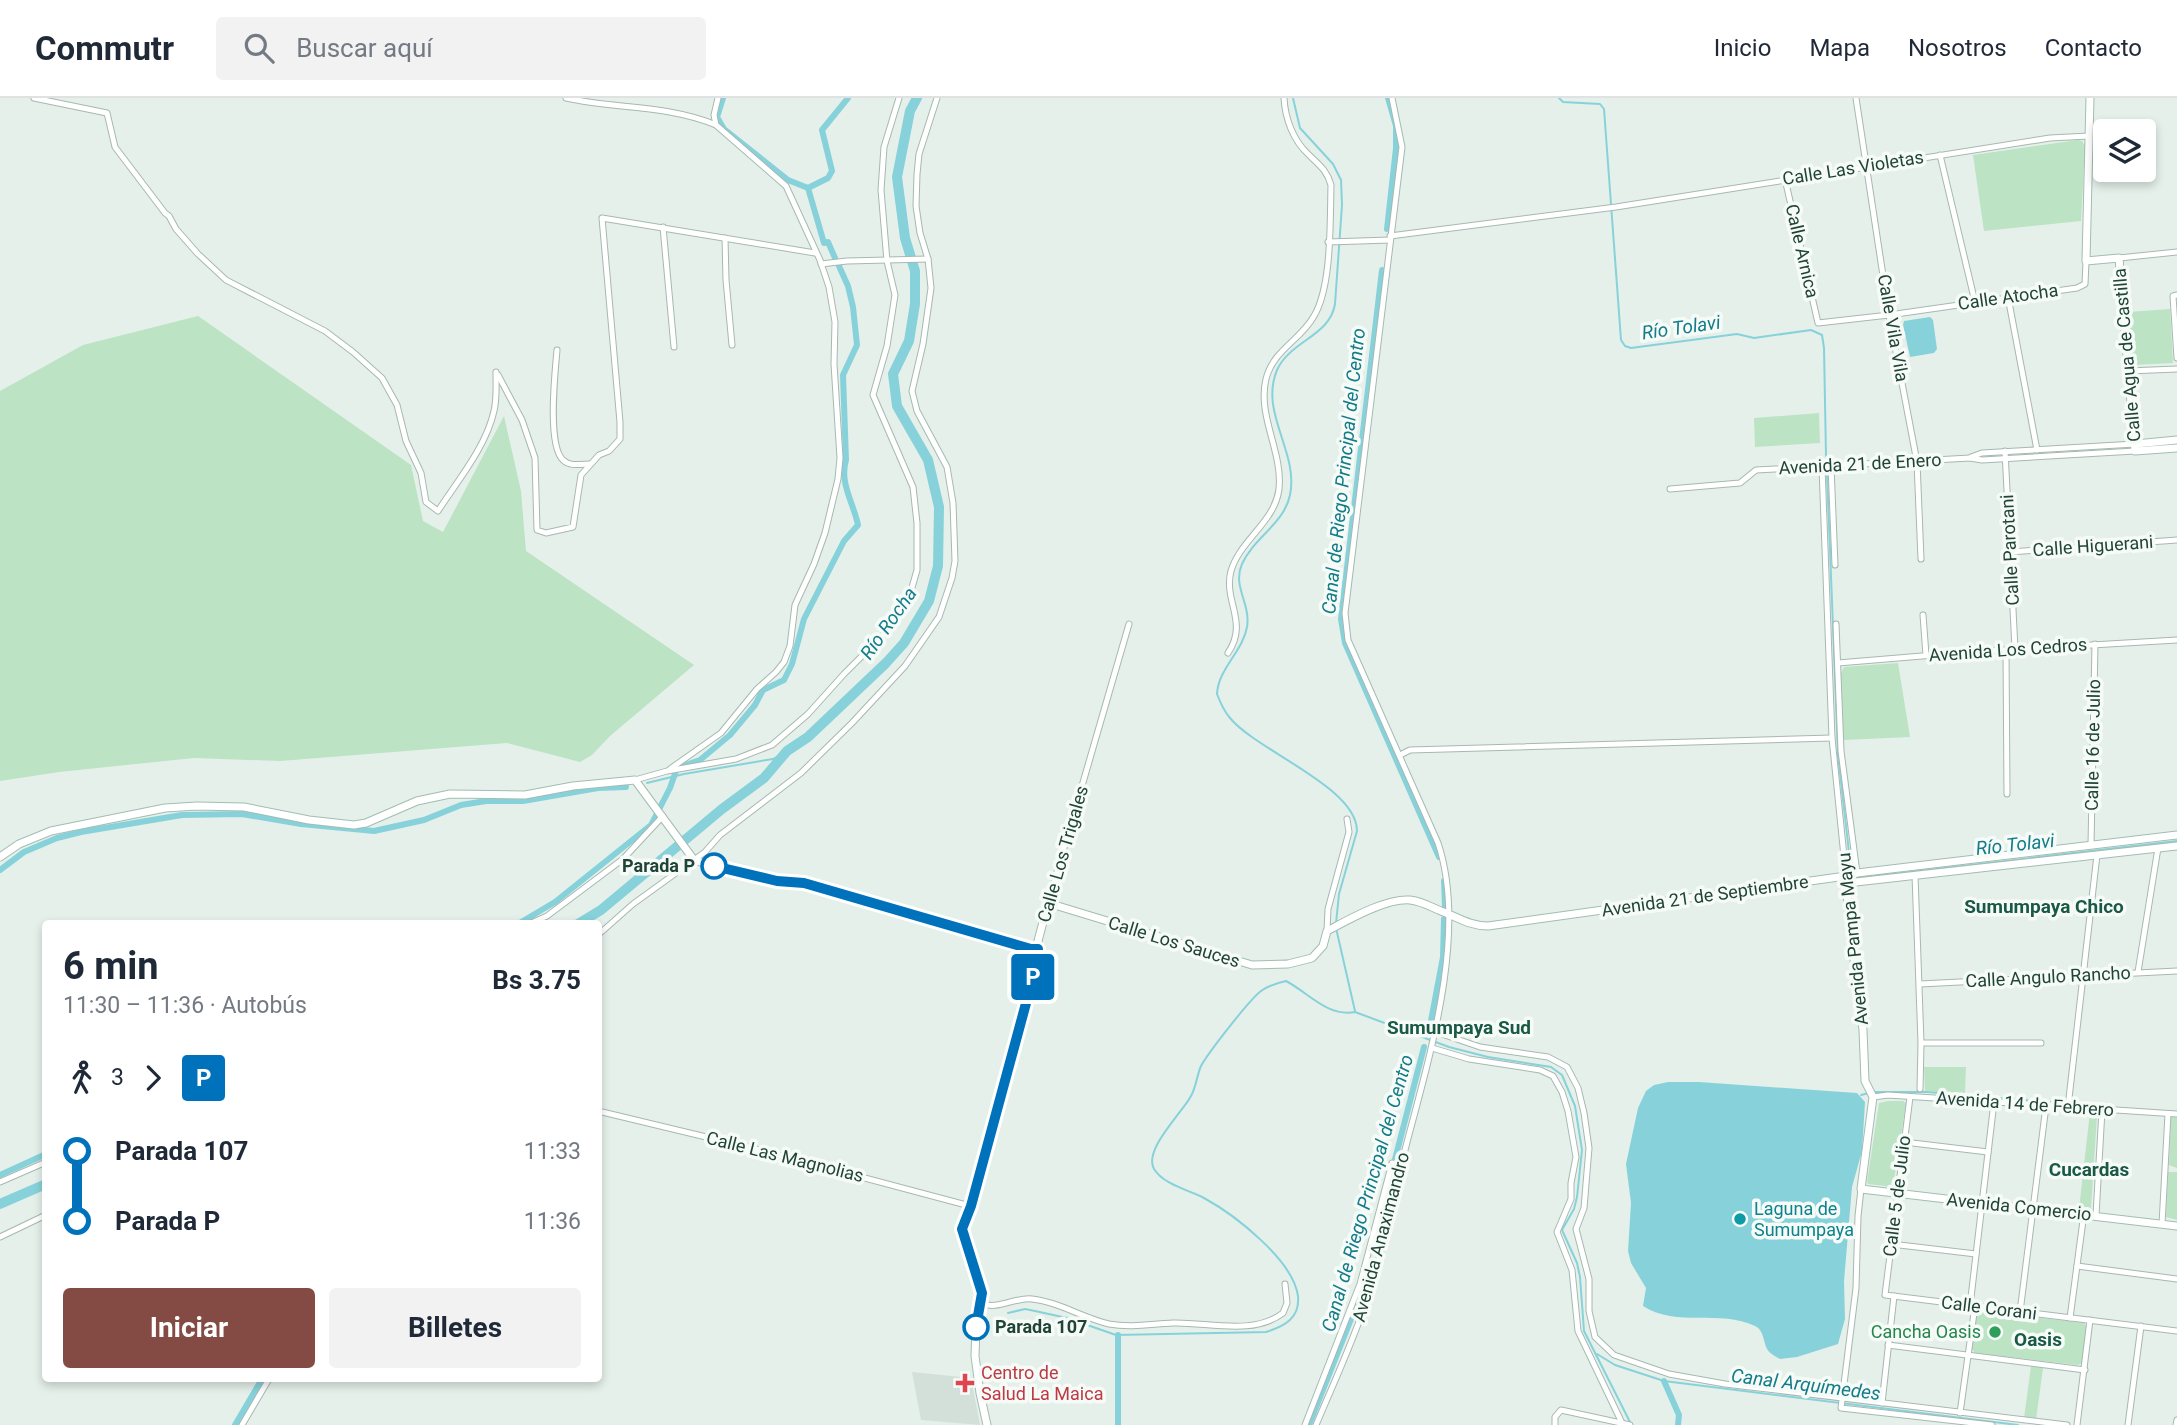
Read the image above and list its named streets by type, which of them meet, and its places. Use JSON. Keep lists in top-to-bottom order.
{
  "streets": {
    "street": [
      "Calle Las Violetas",
      "Calle Arnica",
      "Calle Atocha",
      "Calle Vila Vila",
      "Calle Agua de Castilla",
      "Avenida 21 de Enero",
      "Calle Higuerani",
      "Calle Parotani",
      "Avenida Los Cedros",
      "Calle 16 de Julio",
      "Calle Los Trigales",
      "Avenida 21 de Septiembre",
      "Avenida Pampa Mayu",
      "Calle Los Sauces",
      "Calle Angulo Rancho",
      "Avenida 14 de Febrero",
      "Calle Las Magnolias",
      "Calle 5 de Julio",
      "Avenida Comercio",
      "Avenida Anaximandro",
      "Calle Corani"
    ]
  },
  "crossings": [
    ["Calle Las Violetas", "Calle Arnica"],
    ["Calle Las Violetas", "Calle Vila Vila"],
    ["Calle Las Violetas", "Avenida Anaximandro"],
    ["Calle Arnica", "Calle Atocha"],
    ["Calle Atocha", "Calle Vila Vila"],
    ["Calle Vila Vila", "Avenida 21 de Enero"],
    ["Calle Agua de Castilla", "Avenida 21 de Enero"],
    ["Avenida 21 de Enero", "Calle Parotani"],
    ["Avenida 21 de Enero", "Avenida Pampa Mayu"],
    ["Calle Higuerani", "Calle Parotani"],
    ["Calle Parotani", "Avenida Los Cedros"],
    ["Avenida Los Cedros", "Calle 16 de Julio"],
    ["Avenida Los Cedros", "Avenida Pampa Mayu"],
    ["Calle 16 de Julio", "Avenida 21 de Septiembre"],
    ["Calle Los Trigales", "Calle Los Sauces"],
    ["Calle Los Trigales", "Calle Las Magnolias"],
    ["Avenida 21 de Septiembre", "Avenida Pampa Mayu"],
    ["Avenida 21 de Septiembre", "Calle Los Sauces"],
    ["Avenida 21 de Septiembre", "Avenida Anaximandro"],
    ["Avenida Pampa Mayu", "Avenida 14 de Febrero"],
    ["Avenida Pampa Mayu", "Avenida Comercio"],
    ["Avenida 14 de Febrero", "Calle 5 de Julio"],
    ["Calle 5 de Julio", "Avenida Comercio"],
    ["Calle 5 de Julio", "Calle Corani"]
  ],
  "districts": [
    "Sumumpaya Chico",
    "Sumumpaya Sud",
    "Cucardas",
    "Oasis"
  ],
  "water": [
    "Río Tolavi",
    "Canal de Riego Principal del Centro",
    "Río Rocha",
    "Canal Arquímedes"
  ],
  "places": {
    "other": [
      "Parada P",
      "Laguna de Sumumpaya",
      "Parada 107",
      "Cancha Oasis"
    ],
    "health": ["Centro de Salud La Maica"]
  },
  "lines": ["bus line P"],
  "page": {
    "header": "Commutr",
    "search": "Buscar aquí",
    "nav": [
      "Inicio",
      "Mapa",
      "Nosotros",
      "Contacto"
    ],
    "on_map": "P",
    "heading": ["6 min", "11:30 – 11:36 · Autobús", "Bs 3.75"],
    "legs": ["3", "P"],
    "list": [
      {
        "name": "Parada 107",
        "value": "11:33"
      },
      {
        "name": "Parada P",
        "value": "11:36"
      }
    ],
    "buttons": ["Iniciar", "Billetes"]
  }
}
